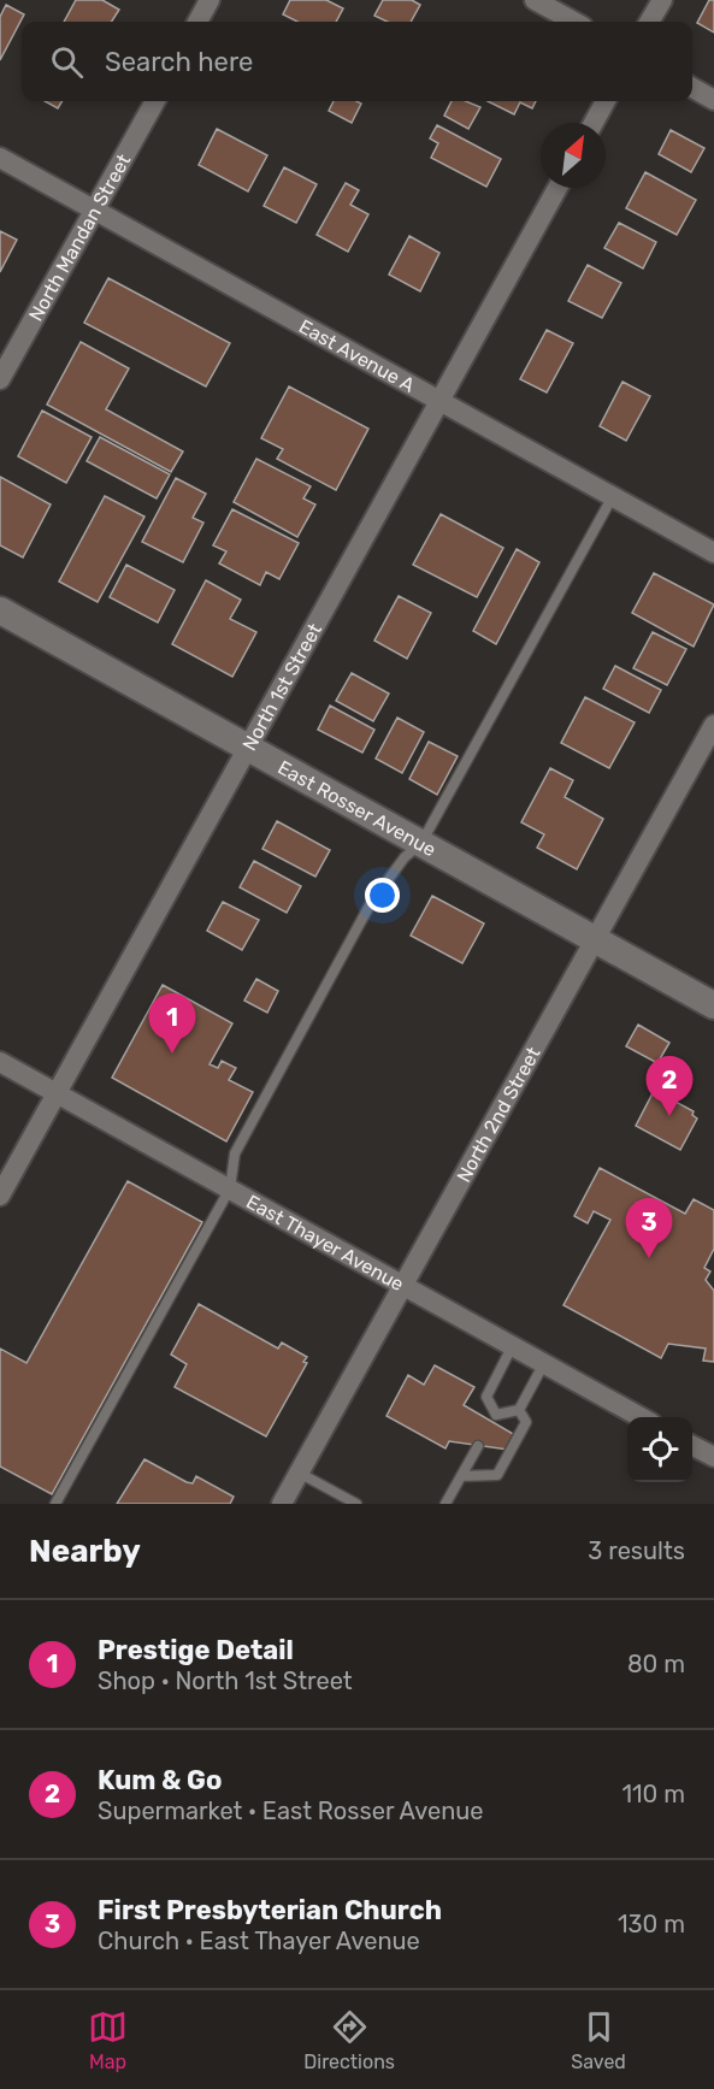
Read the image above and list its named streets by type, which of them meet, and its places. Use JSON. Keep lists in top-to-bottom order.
{
  "streets": {
    "street": [
      "North Mandan Street",
      "East Avenue A",
      "North 1st Street",
      "East Rosser Avenue",
      "North 2nd Street",
      "East Thayer Avenue"
    ]
  },
  "crossings": [
    ["North Mandan Street", "East Avenue A"],
    ["East Avenue A", "North 1st Street"],
    ["North 1st Street", "East Rosser Avenue"],
    ["North 1st Street", "East Thayer Avenue"],
    ["East Rosser Avenue", "North 2nd Street"],
    ["North 2nd Street", "East Thayer Avenue"]
  ],
  "north": "top right",
  "page": {
    "search": "Search here",
    "pins": ["1", "2", "3"],
    "heading": ["Nearby", "3 results"],
    "list": [
      {
        "mark": "1",
        "name": "Prestige Detail",
        "note": "Shop · North 1st Street",
        "value": "80 m"
      },
      {
        "mark": "2",
        "name": "Kum & Go",
        "note": "Supermarket · East Rosser Avenue",
        "value": "110 m"
      },
      {
        "mark": "3",
        "name": "First Presbyterian Church",
        "note": "Church · East Thayer Avenue",
        "value": "130 m"
      }
    ],
    "nav": ["Map", "Directions", "Saved"]
  }
}
